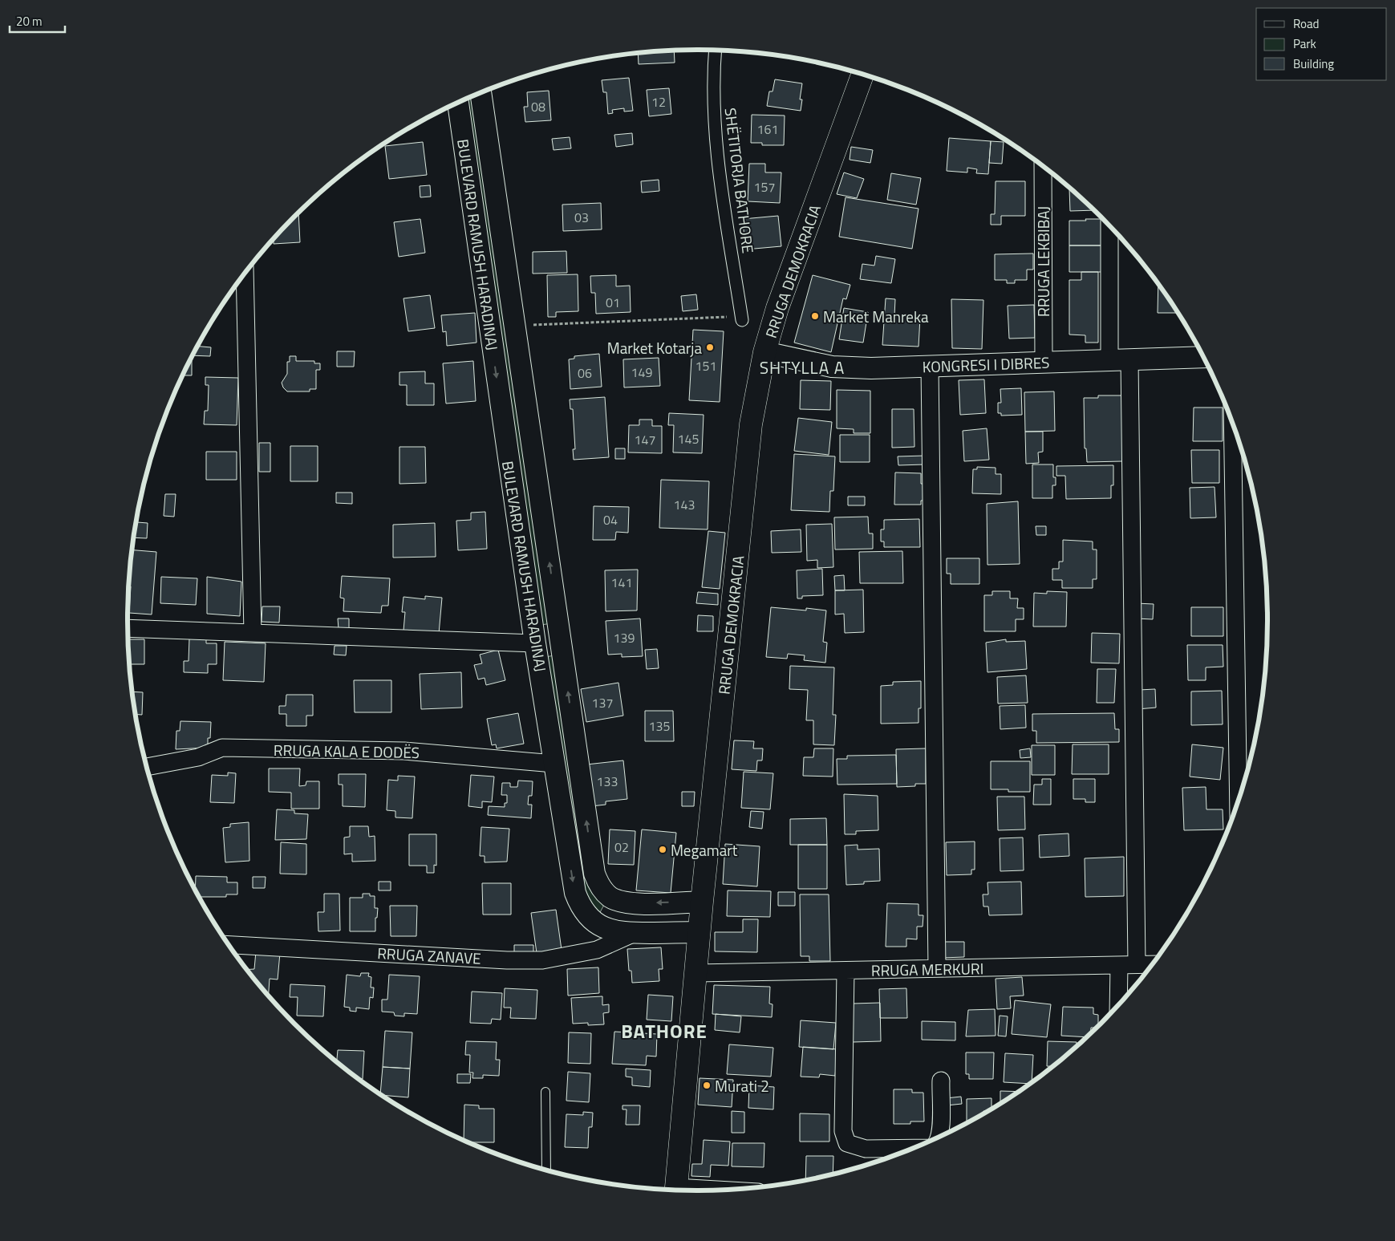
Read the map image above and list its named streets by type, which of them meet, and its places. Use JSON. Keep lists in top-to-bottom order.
{
  "streets": {
    "main road": ["RRUGA DEMOKRACIA"],
    "street": [
      "SHËTITORJA BATHORE",
      "BULEVARD RAMUSH HARADINAJ",
      "RRUGA LEKBIBAJ",
      "KONGRESI I DIBRES",
      "RRUGA KALA E DODËS",
      "RRUGA ZANAVE",
      "RRUGA MERKURI"
    ]
  },
  "crossings": [
    ["BULEVARD RAMUSH HARADINAJ", "RRUGA DEMOKRACIA"],
    ["BULEVARD RAMUSH HARADINAJ", "RRUGA KALA E DODËS"],
    ["BULEVARD RAMUSH HARADINAJ", "RRUGA ZANAVE"],
    ["RRUGA LEKBIBAJ", "KONGRESI I DIBRES"],
    ["RRUGA DEMOKRACIA", "KONGRESI I DIBRES"],
    ["RRUGA DEMOKRACIA", "RRUGA MERKURI"]
  ],
  "districts": ["SHTYLLA A", "BATHORE"],
  "places": [
    "Market Manreka",
    "Market Kotarja",
    "Megamart",
    "Murati 2"
  ],
  "house_numbers": [
    "12",
    "08",
    "161",
    "157",
    "03",
    "01",
    "151",
    "149",
    "06",
    "145",
    "147",
    "143",
    "04",
    "141",
    "139",
    "137",
    "135",
    "133",
    "02"
  ],
  "legend": ["Road", "Park", "Building"],
  "scale_bar": "20 m"
}
